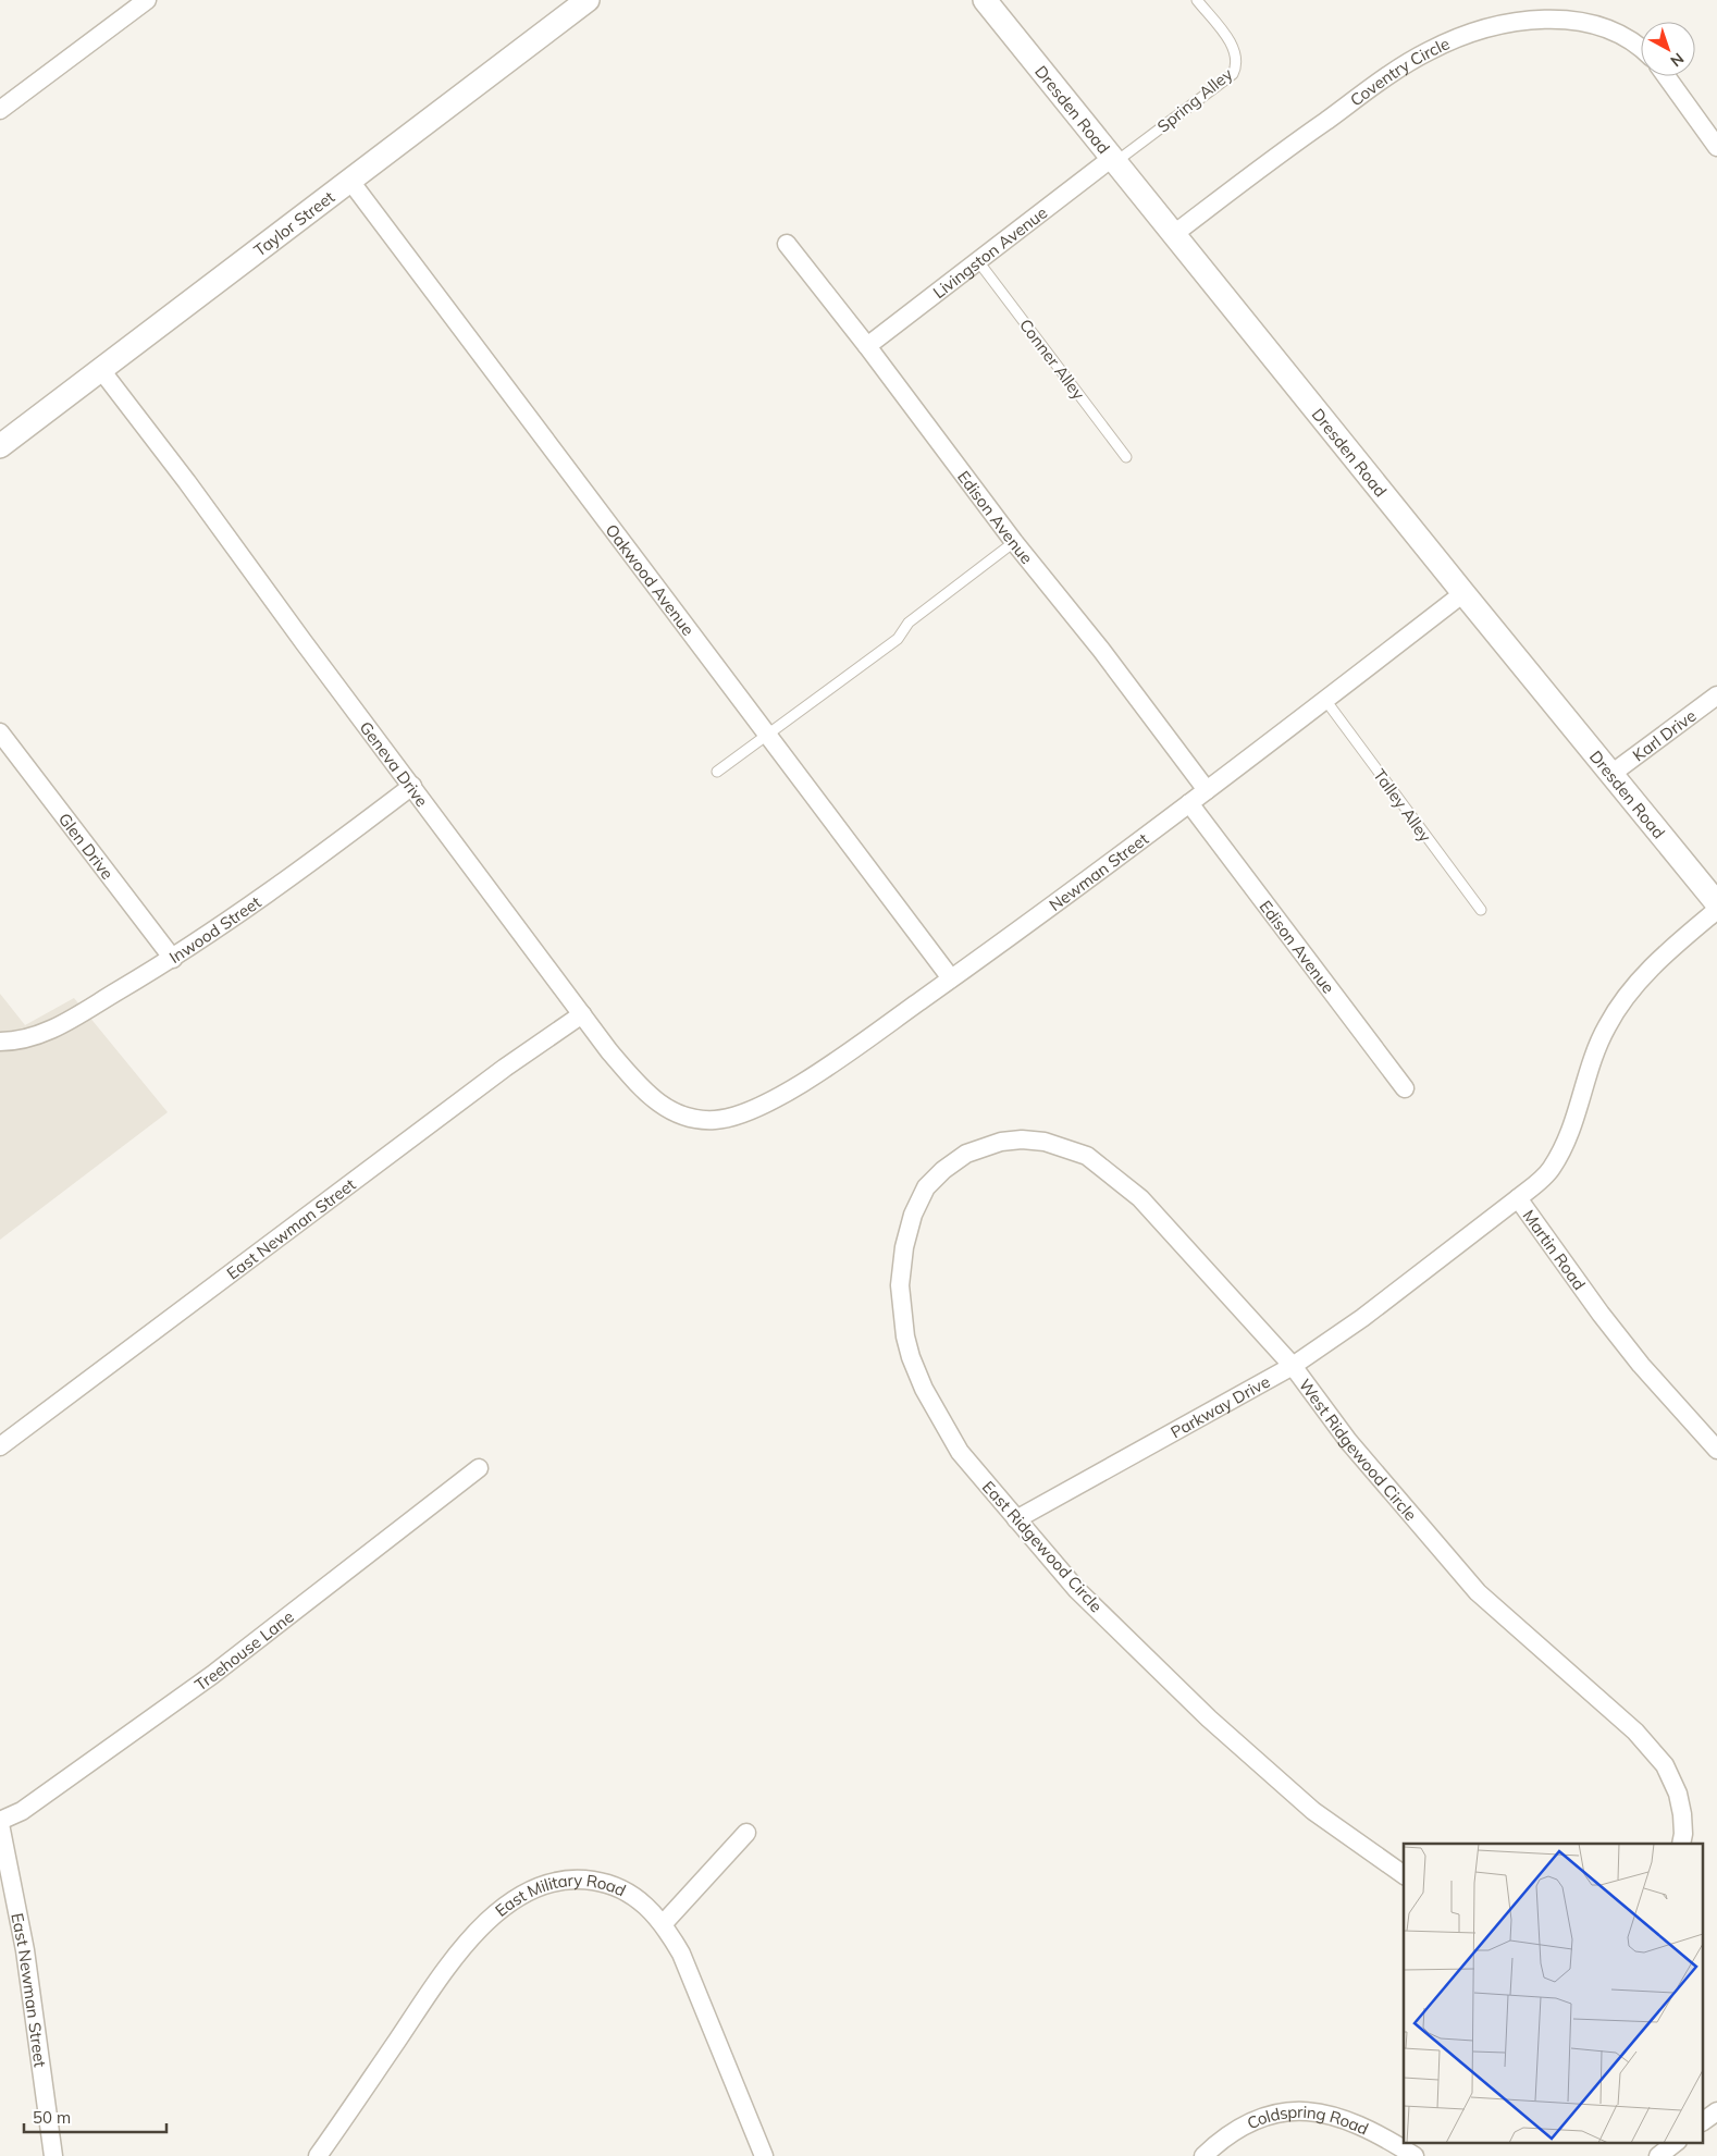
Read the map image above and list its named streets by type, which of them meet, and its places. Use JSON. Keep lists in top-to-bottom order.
{
  "streets": {
    "street": [
      "Coventry Circle",
      "Dresden Road",
      "Taylor Street",
      "Livingston Avenue",
      "Edison Avenue",
      "Oakwood Avenue",
      "Karl Drive",
      "Geneva Drive",
      "Glen Drive",
      "Newman Street",
      "Inwood Street",
      "East Newman Street",
      "Martin Road",
      "Parkway Drive",
      "West Ridgewood Circle",
      "East Ridgewood Circle",
      "Treehouse Lane",
      "East Military Road",
      "Coldspring Road"
    ],
    "lane": ["Spring Alley", "Conner Alley", "Talley Alley"]
  },
  "crossings": [
    ["Coventry Circle", "Dresden Road"],
    ["Spring Alley", "Dresden Road"],
    ["Spring Alley", "Livingston Avenue"],
    ["Dresden Road", "Livingston Avenue"],
    ["Dresden Road", "Karl Drive"],
    ["Dresden Road", "Newman Street"],
    ["Taylor Street", "Oakwood Avenue"],
    ["Taylor Street", "Geneva Drive"],
    ["Livingston Avenue", "Conner Alley"],
    ["Livingston Avenue", "Edison Avenue"],
    ["Edison Avenue", "Newman Street"],
    ["Oakwood Avenue", "Newman Street"],
    ["Geneva Drive", "Newman Street"],
    ["Geneva Drive", "Inwood Street"],
    ["Geneva Drive", "East Newman Street"],
    ["Talley Alley", "Newman Street"],
    ["Glen Drive", "Inwood Street"],
    ["East Newman Street", "Treehouse Lane"],
    ["Martin Road", "Parkway Drive"],
    ["Parkway Drive", "West Ridgewood Circle"],
    ["Parkway Drive", "East Ridgewood Circle"],
    ["West Ridgewood Circle", "East Ridgewood Circle"]
  ],
  "scale_bar": "50 m",
  "north": "bottom right"
}
